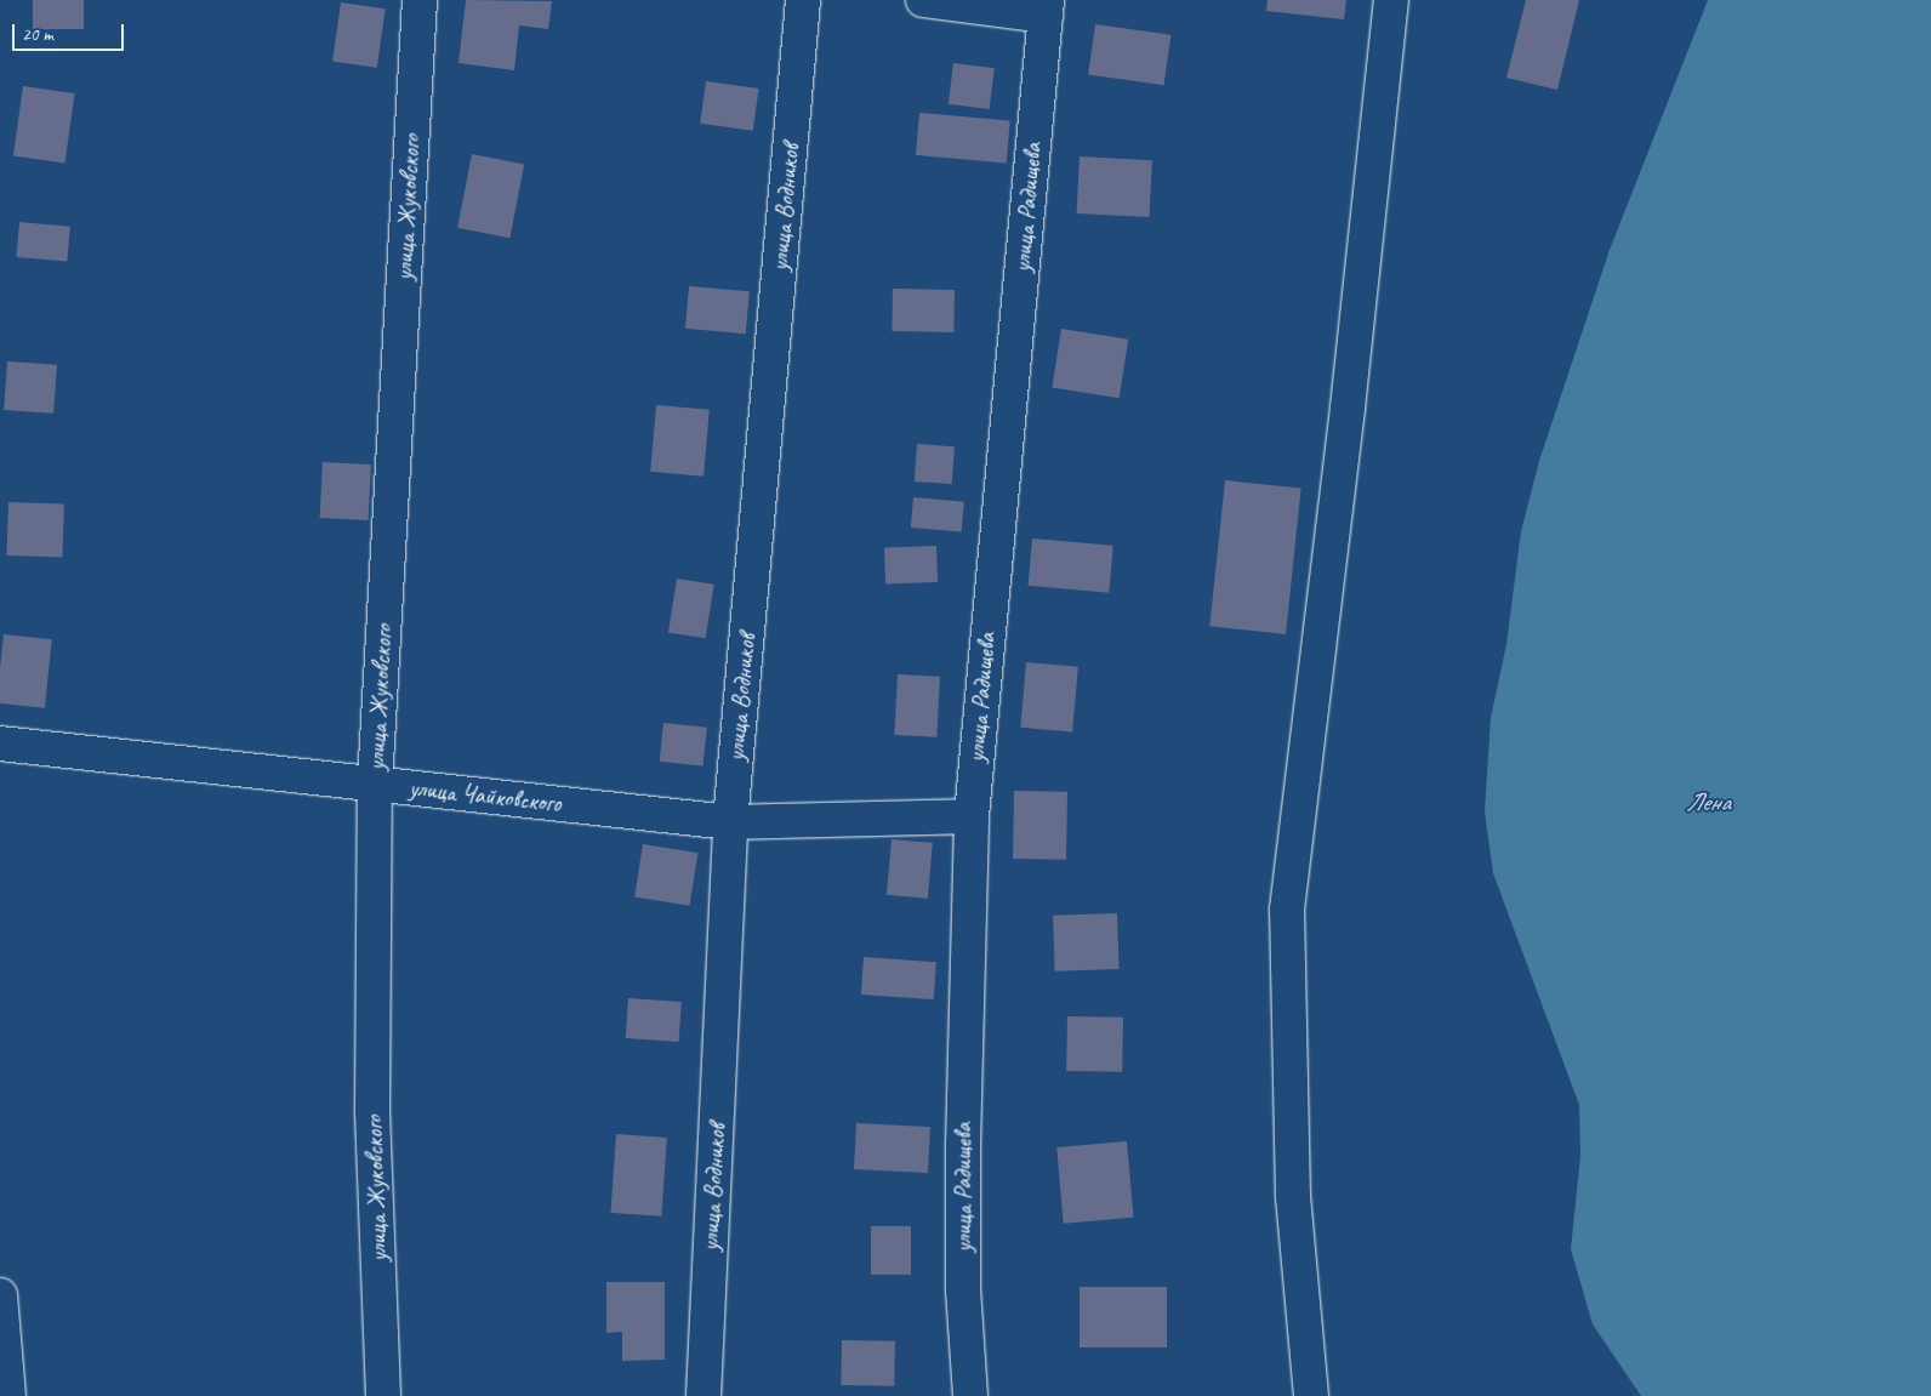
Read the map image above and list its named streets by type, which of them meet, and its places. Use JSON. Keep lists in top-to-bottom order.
{
  "streets": {
    "street": [
      "улица Жуковского",
      "улица Водников",
      "улица Радищева",
      "улица Чайковского"
    ]
  },
  "crossings": [
    ["улица Жуковского", "улица Чайковского"],
    ["улица Водников", "улица Чайковского"],
    ["улица Радищева", "улица Чайковского"]
  ],
  "water": ["Лена"],
  "scale_bar": "20 m"
}
